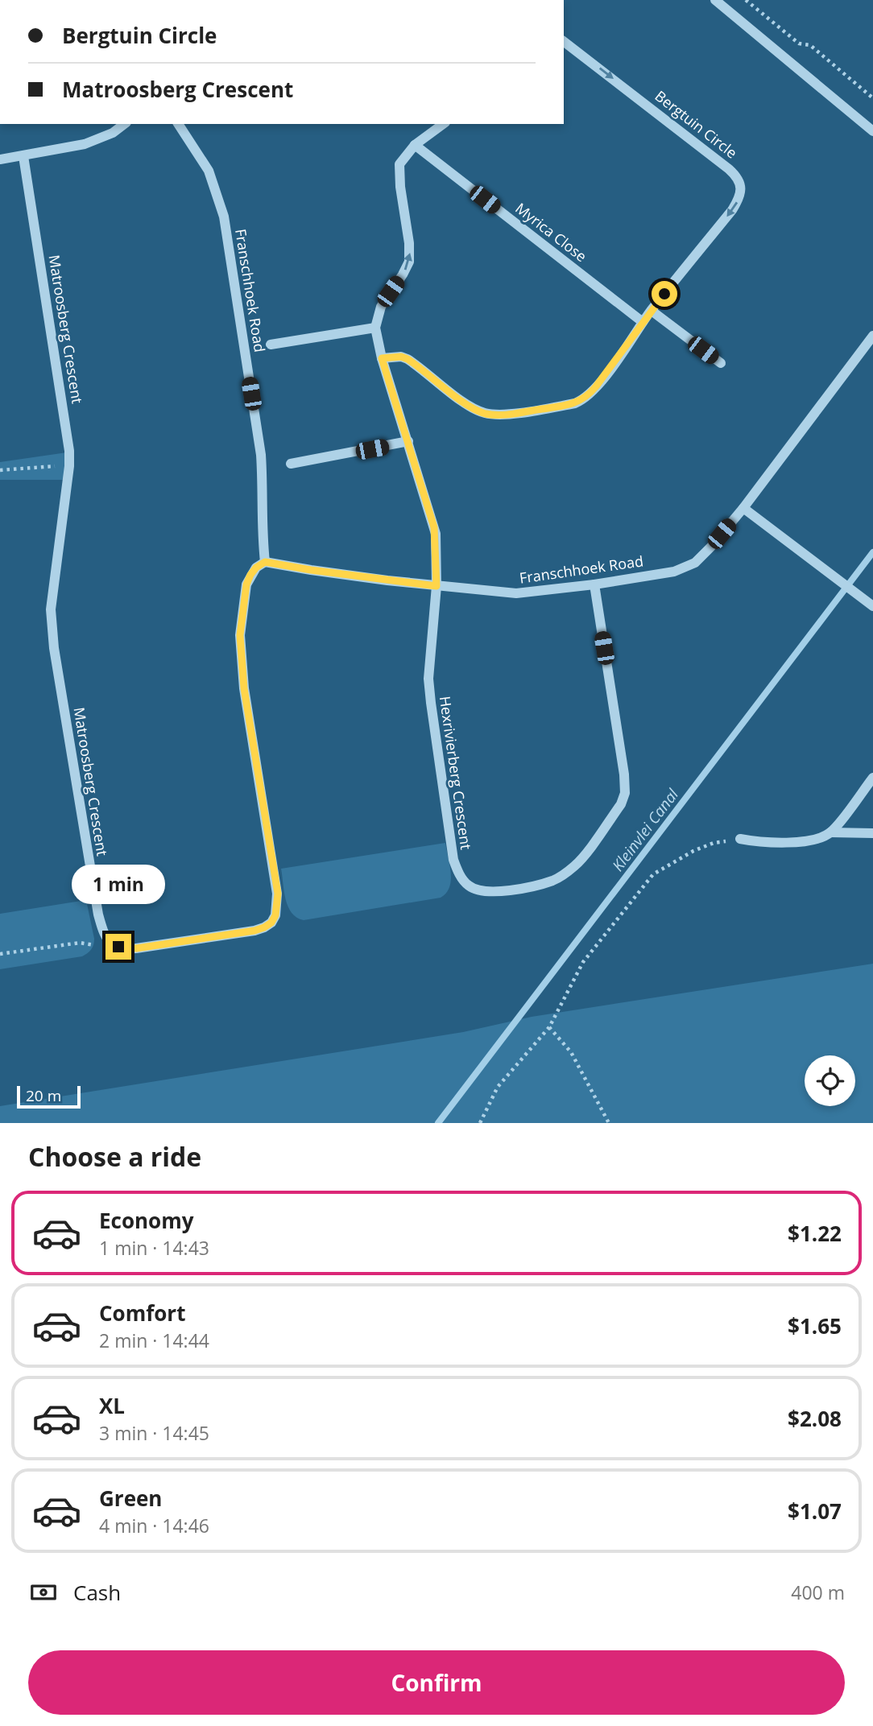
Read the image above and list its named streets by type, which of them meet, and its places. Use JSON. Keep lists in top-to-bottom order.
{
  "streets": {
    "street": [
      "Bergtuin Circle",
      "Myrica Close",
      "Franschhoek Road",
      "Matroosberg Crescent",
      "Hexrivierberg Crescent"
    ]
  },
  "crossings": [
    ["Bergtuin Circle", "Myrica Close"],
    ["Franschhoek Road", "Hexrivierberg Crescent"]
  ],
  "water": ["Kleinvlei Canal"],
  "scale_bar": "20 m",
  "page": {
    "banner": ["Bergtuin Circle", "Matroosberg Crescent"],
    "bubble": "1 min",
    "scale": "20 m",
    "heading": "Choose a ride",
    "list": [
      {
        "name": "Economy",
        "note": "1 min · 14:43",
        "value": "$1.22"
      },
      {
        "name": "Comfort",
        "note": "2 min · 14:44",
        "value": "$1.65"
      },
      {
        "name": "XL",
        "note": "3 min · 14:45",
        "value": "$2.08"
      },
      {
        "name": "Green",
        "note": "4 min · 14:46",
        "value": "$1.07"
      }
    ],
    "pay": ["Cash", "400 m"],
    "buttons": "Confirm"
  }
}
